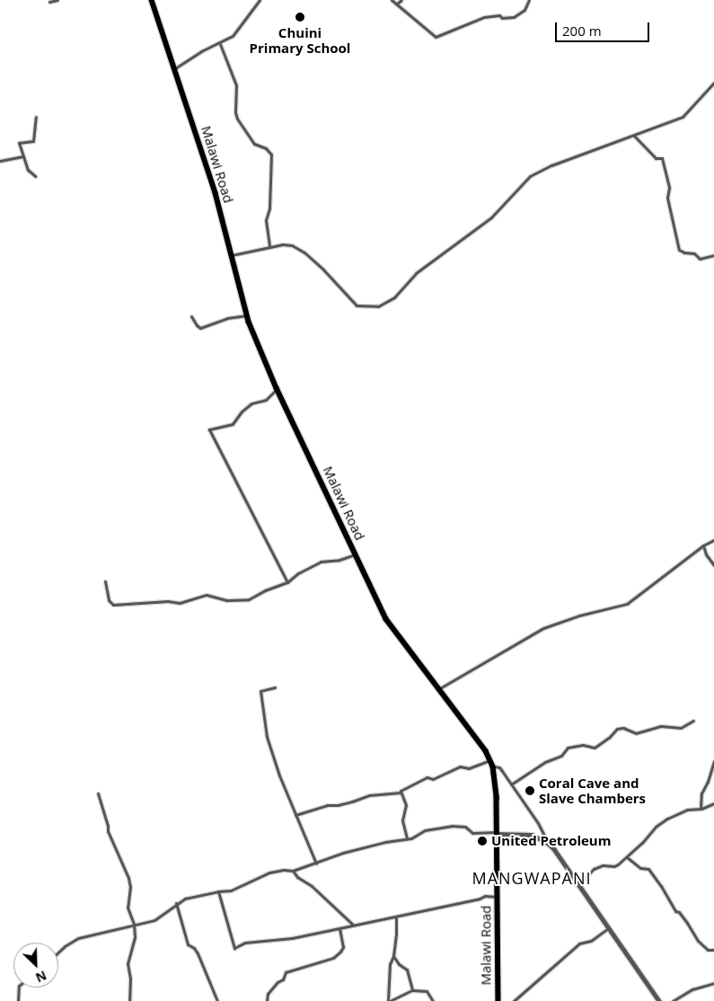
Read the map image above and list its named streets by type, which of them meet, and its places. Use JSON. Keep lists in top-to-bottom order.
{
  "streets": {
    "main road": ["Malawi Road"]
  },
  "districts": ["MANGWAPANI"],
  "places": ["Chuini Primary School", "Coral Cave and Slave Chambers", "United Petroleum"],
  "scale_bar": "200 m",
  "north": "bottom right"
}
